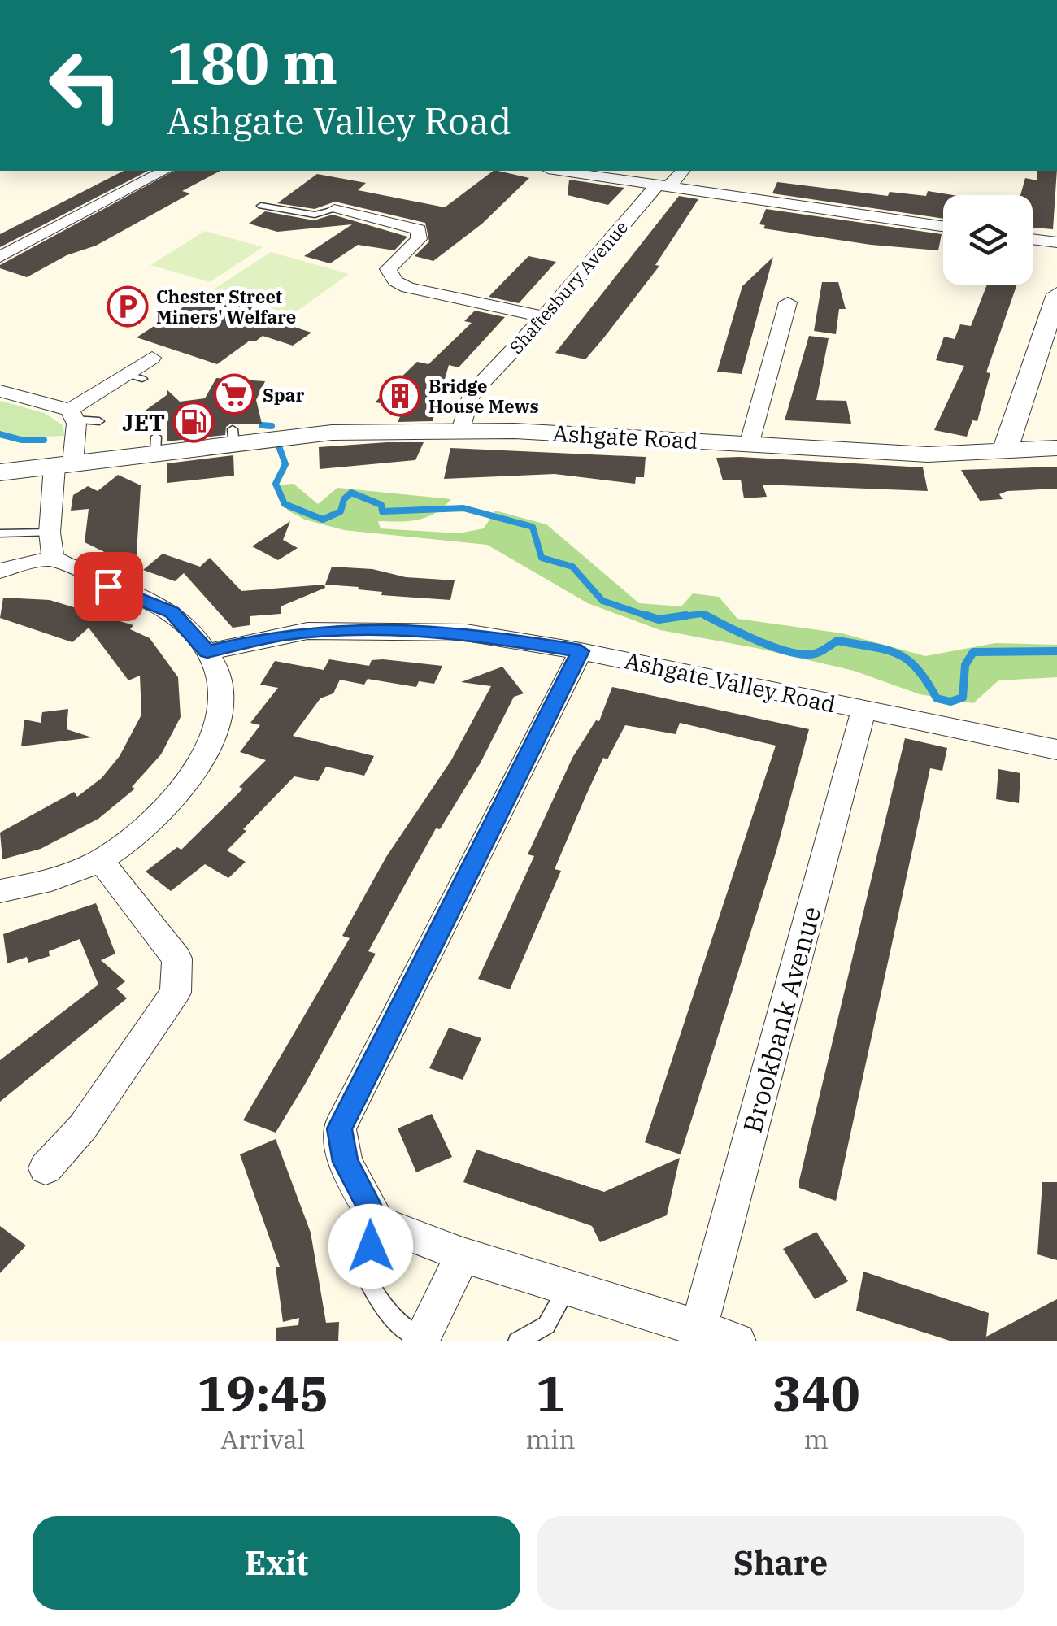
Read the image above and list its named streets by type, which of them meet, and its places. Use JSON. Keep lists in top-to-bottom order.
{
  "streets": {
    "street": [
      "Shaftesbury Avenue",
      "Ashgate Road",
      "Ashgate Valley Road",
      "Brookbank Avenue"
    ]
  },
  "crossings": [
    ["Shaftesbury Avenue", "Ashgate Road"],
    ["Ashgate Valley Road", "Brookbank Avenue"]
  ],
  "places": {
    "parking": ["Chester Street Miners' Welfare"],
    "supermarket": ["Spar"],
    "building": ["Bridge House Mews"],
    "fuel station": ["JET"]
  },
  "page": {
    "turn": ["180 m", "Ashgate Valley Road"],
    "eta": [
      "19:45",
      "Arrival",
      "1",
      "min",
      "340",
      "m"
    ],
    "buttons": ["Exit", "Share"]
  }
}
